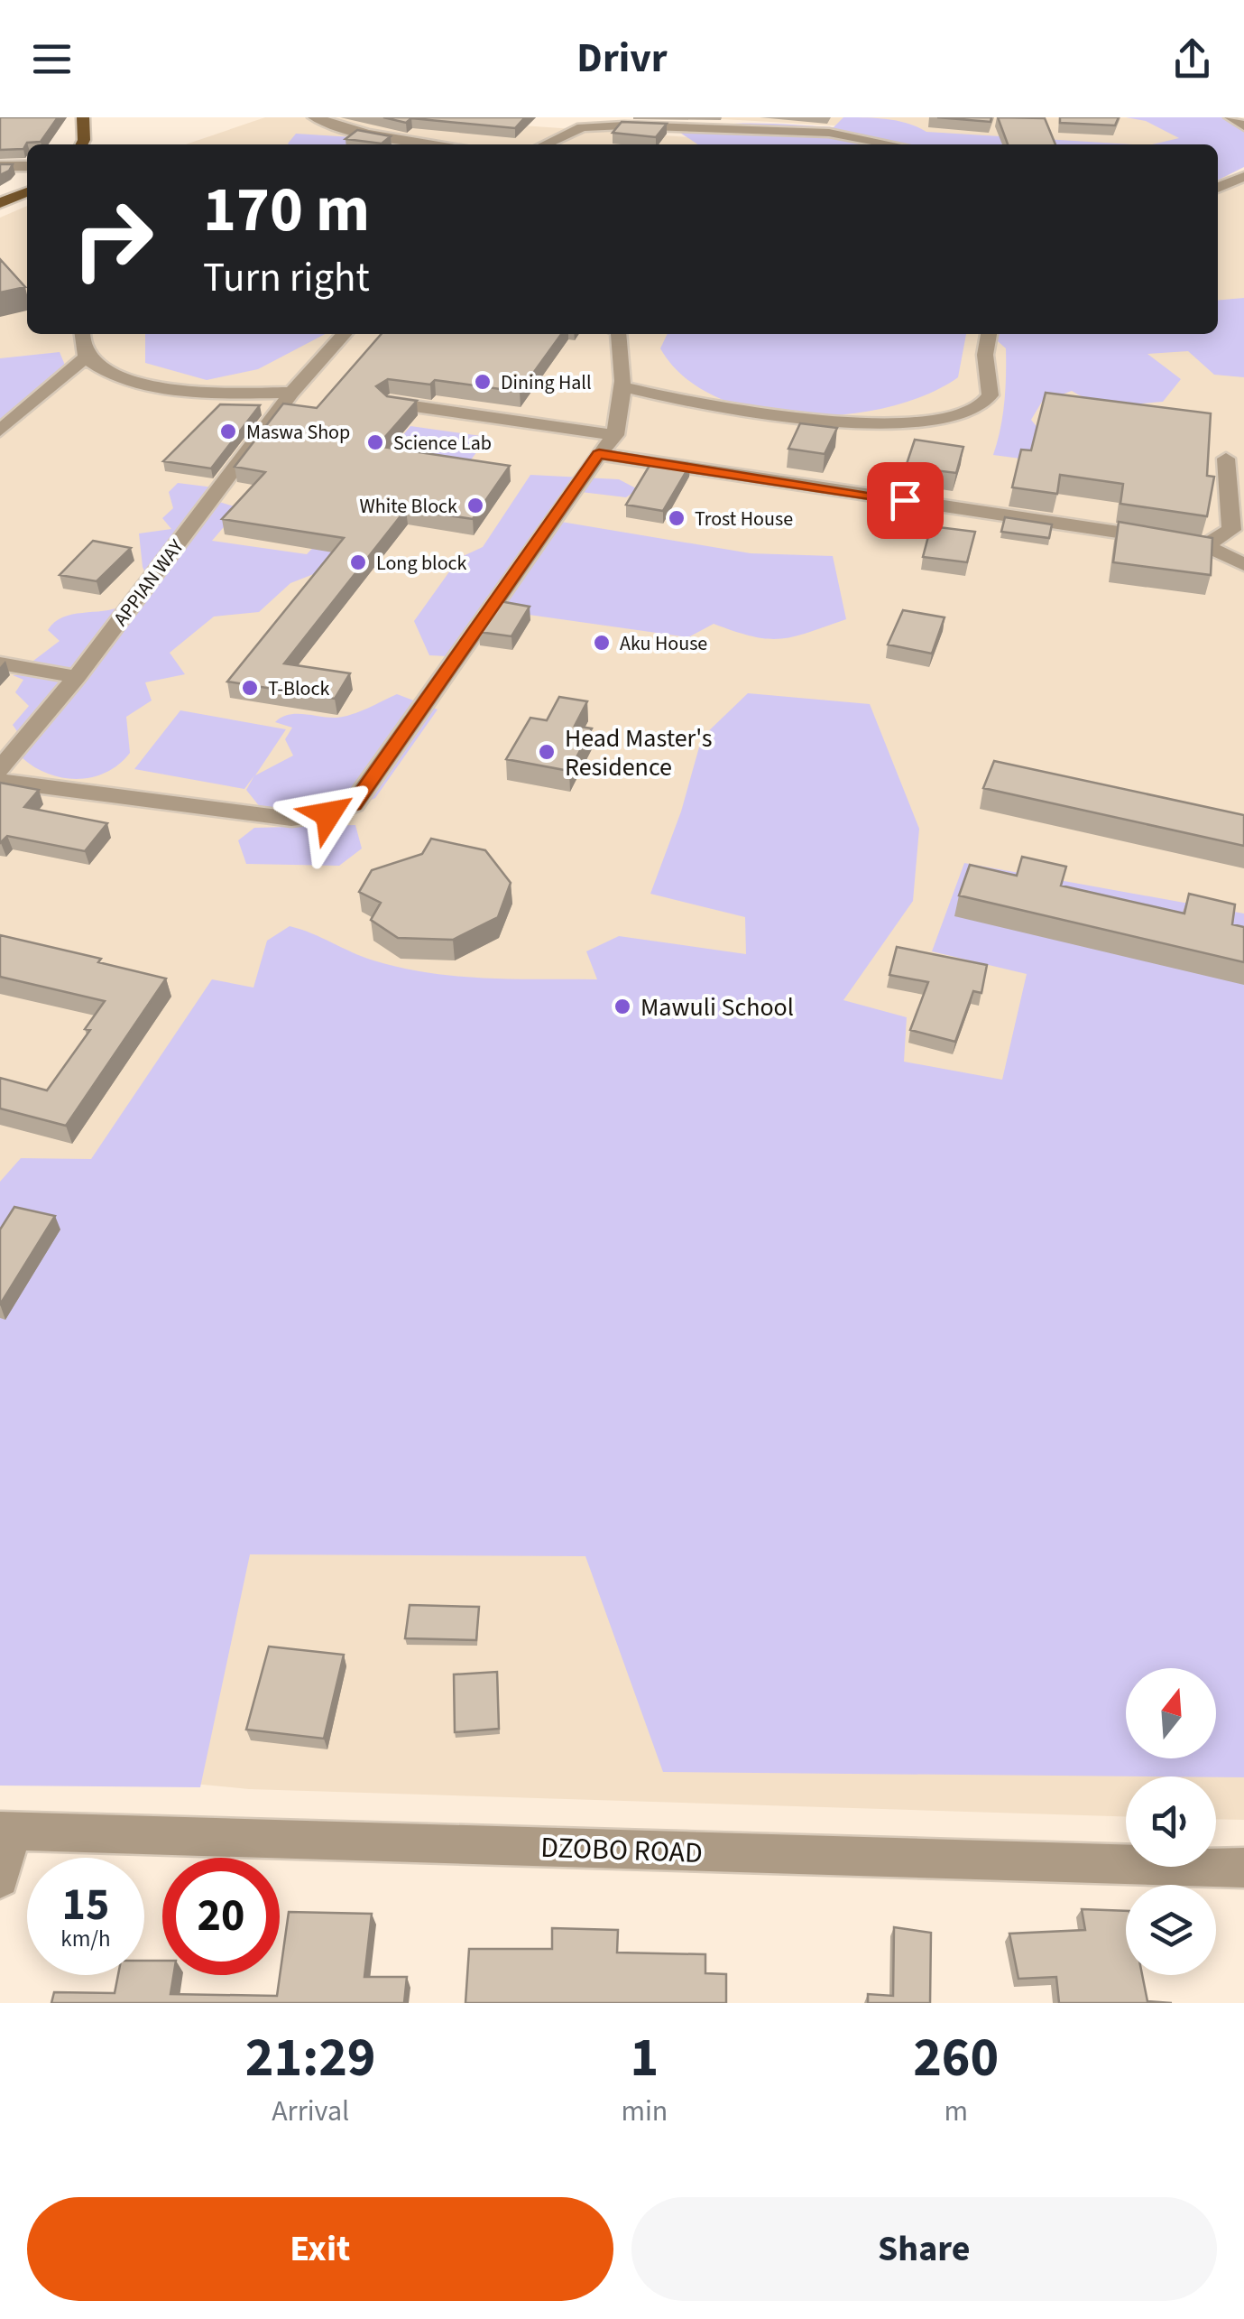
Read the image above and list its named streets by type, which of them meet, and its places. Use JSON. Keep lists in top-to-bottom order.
{
  "streets": {
    "street": ["APPIAN WAY", "DZOBO ROAD"]
  },
  "places": [
    "Dining Hall",
    "Maswa Shop",
    "Science Lab",
    "White Block",
    "Trost House",
    "Long block",
    "Aku House",
    "T-Block",
    "Head Master's Residence",
    "Mawuli School"
  ],
  "north": "top",
  "page": {
    "header": "Drivr",
    "turn": ["170 m", "Turn right"],
    "speed": "15 km/h",
    "limit": "20",
    "eta": [
      "21:29",
      "Arrival",
      "1",
      "min",
      "260",
      "m"
    ],
    "buttons": ["Exit", "Share"]
  }
}
